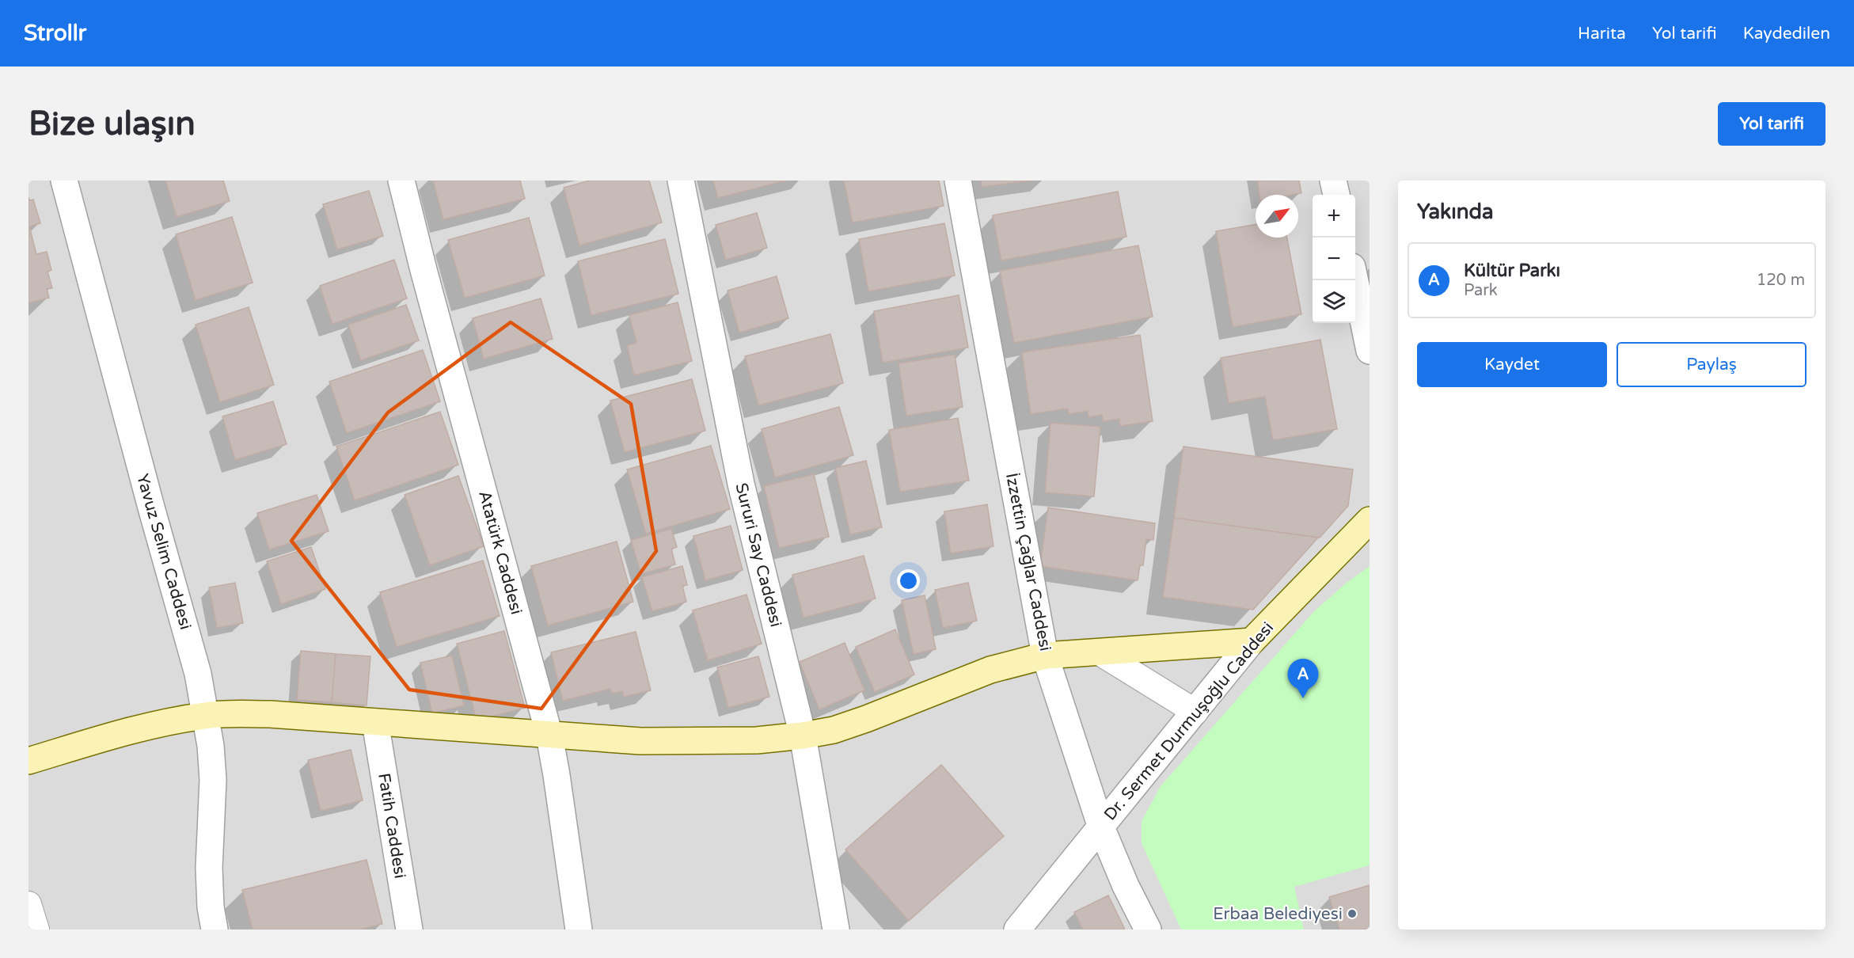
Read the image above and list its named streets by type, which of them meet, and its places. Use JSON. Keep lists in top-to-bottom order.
{
  "streets": {
    "main road": ["Dr. Sermet Durmuşoğlu Caddesi"],
    "street": [
      "Yavuz Selim Caddesi",
      "Atatürk Caddesi",
      "Sururi Say Caddesi",
      "İzzettin Çağlar Caddesi",
      "Fatih Caddesi"
    ]
  },
  "crossings": [
    ["İzzettin Çağlar Caddesi", "Dr. Sermet Durmuşoğlu Caddesi"]
  ],
  "places": ["Erbaa Belediyesi"],
  "north": "top right",
  "page": {
    "header": "Strollr",
    "nav": ["Harita", "Yol tarifi", "Kaydedilen"],
    "buttons": [
      "Yol tarifi",
      ["Kaydet", "Paylaş"]
    ],
    "title": "Bize ulaşın",
    "heading": "Yakında",
    "map_buttons": ["+", "−"],
    "list": [
      {
        "mark": "A",
        "name": "Kültür Parkı",
        "note": "Park",
        "value": "120 m"
      }
    ],
    "pins": "A"
  }
}
